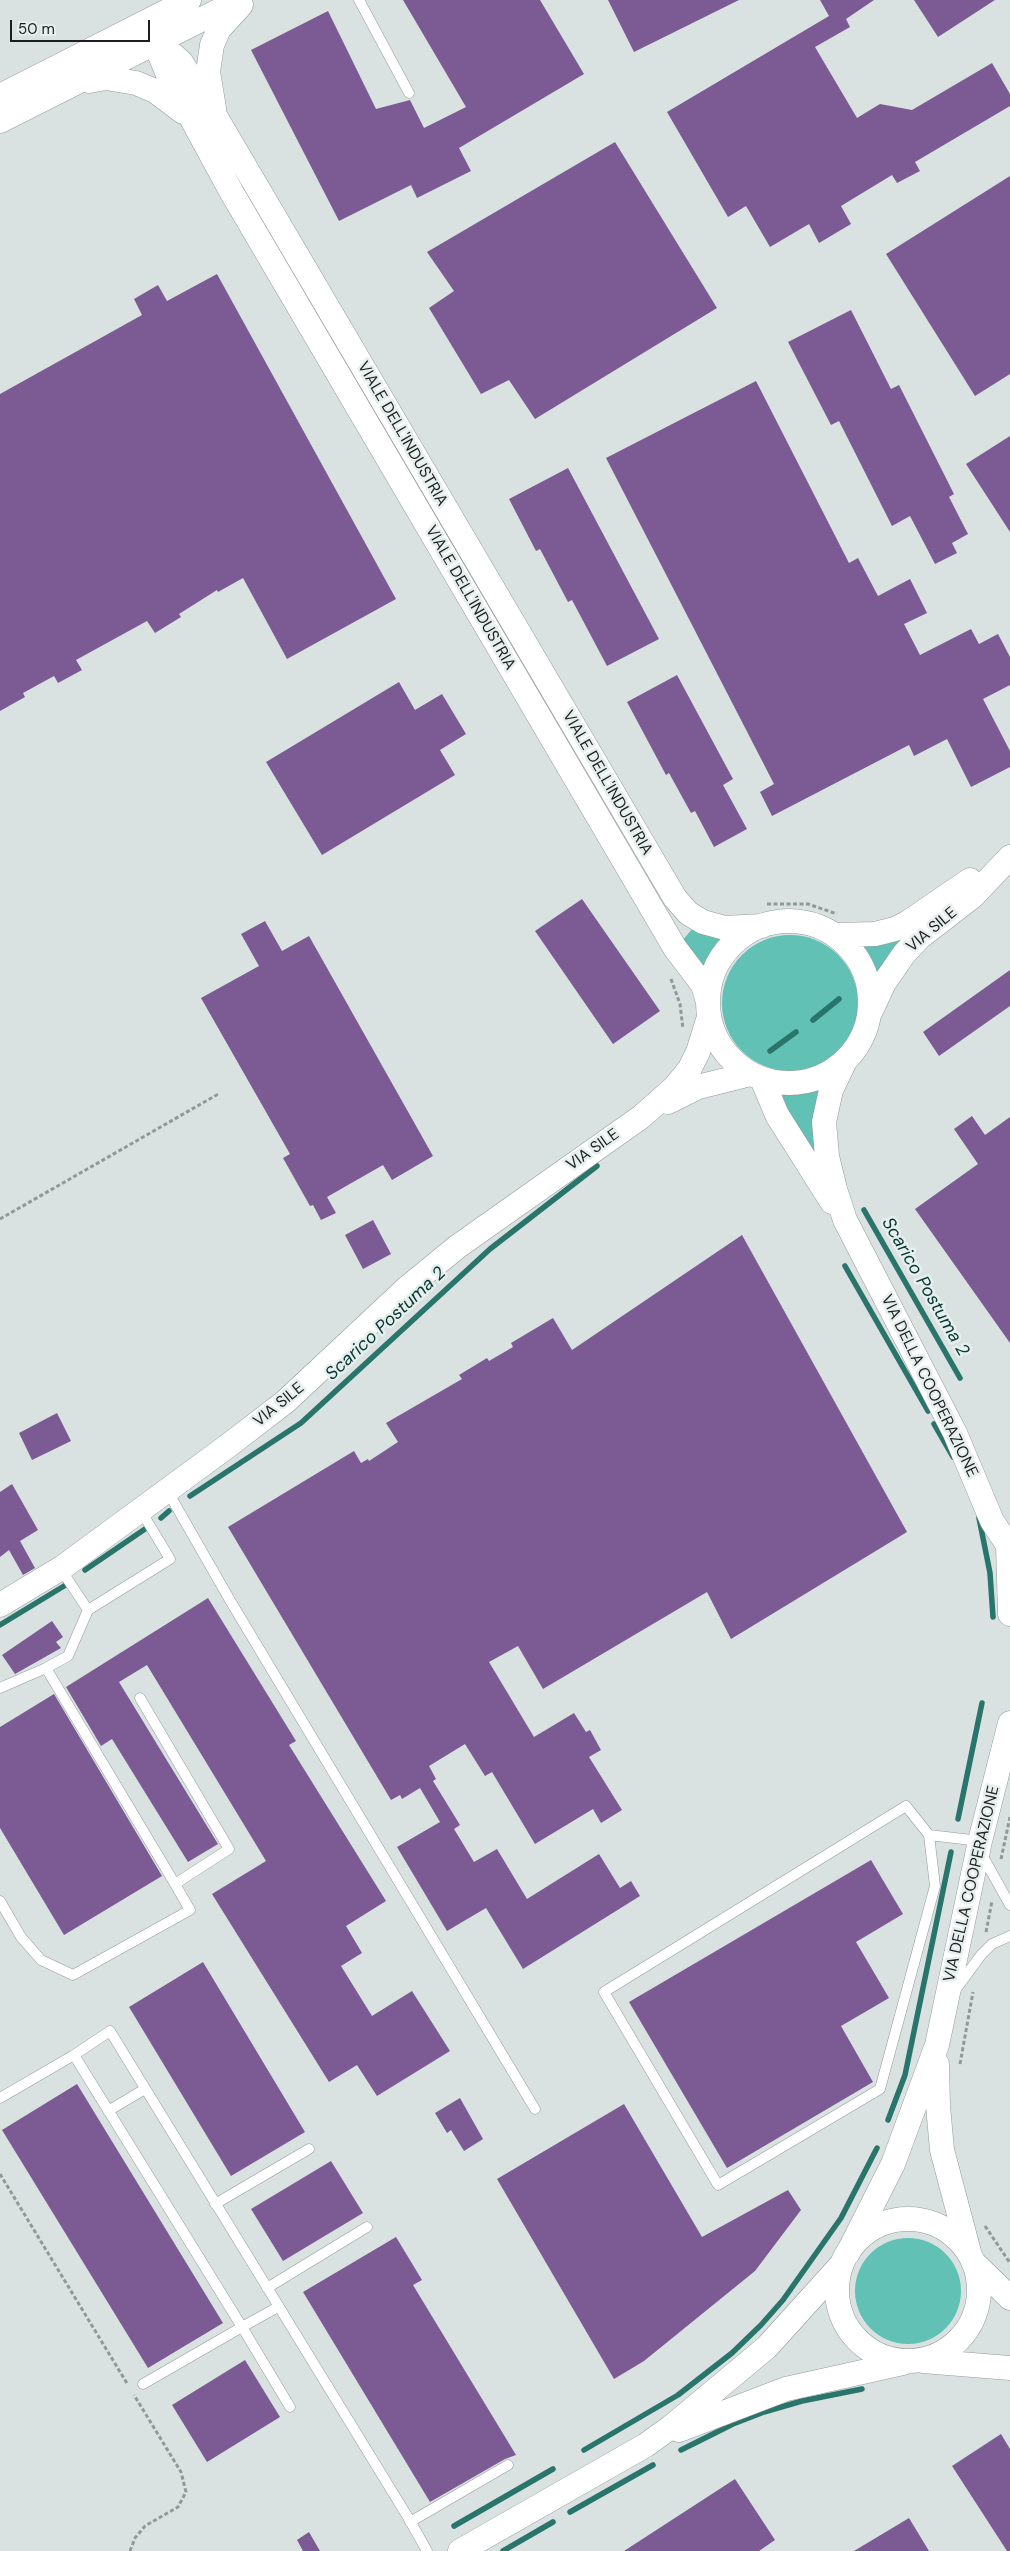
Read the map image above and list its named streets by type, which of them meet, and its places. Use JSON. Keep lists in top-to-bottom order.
{
  "streets": {
    "street": ["VIALE DELL'INDUSTRIA", "VIA SILE", "VIA DELLA COOPERAZIONE"]
  },
  "crossings": [
    ["VIALE DELL'INDUSTRIA", "VIA SILE"],
    ["VIALE DELL'INDUSTRIA", "VIA DELLA COOPERAZIONE"],
    ["VIA SILE", "VIA DELLA COOPERAZIONE"]
  ],
  "water": ["Scarico Postuma 2"],
  "scale_bar": "50 m"
}
